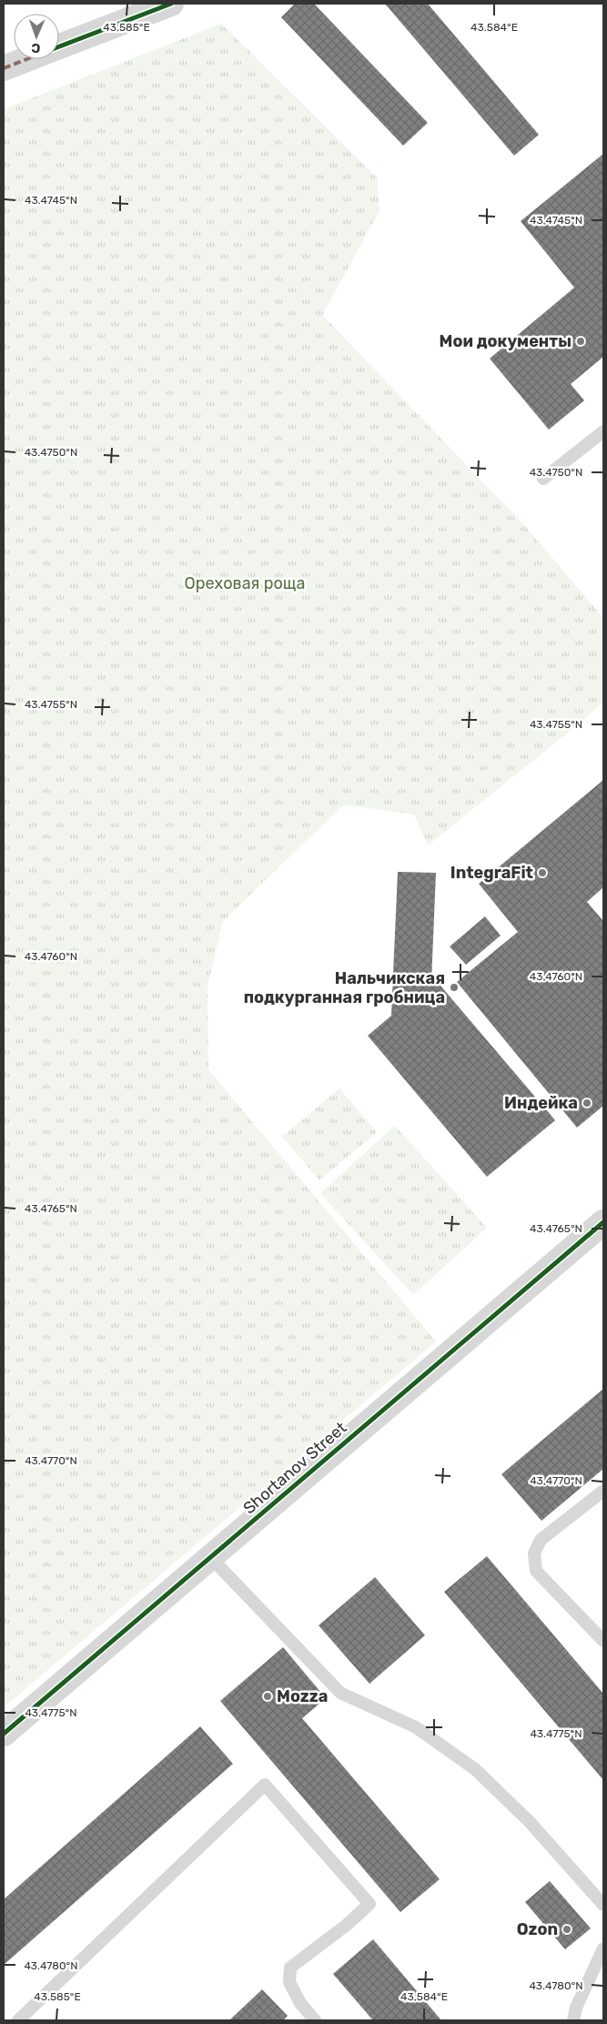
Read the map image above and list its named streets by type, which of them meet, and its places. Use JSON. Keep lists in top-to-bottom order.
{
  "streets": {
    "street": ["Shortanov Street"]
  },
  "parks": ["Ореховая роща"],
  "places": [
    "Мои документы",
    "IntegraFit",
    "Нальчикская подкурганная гробница",
    "Индейка",
    "Mozza",
    "Ozon"
  ],
  "north": "bottom",
  "coordinates": [
    "43.585°E",
    "43.584°E",
    "43.4745°N",
    "43.4750°N",
    "43.4755°N",
    "43.4760°N",
    "43.4765°N",
    "43.4770°N",
    "43.4775°N",
    "43.4780°N"
  ]
}
